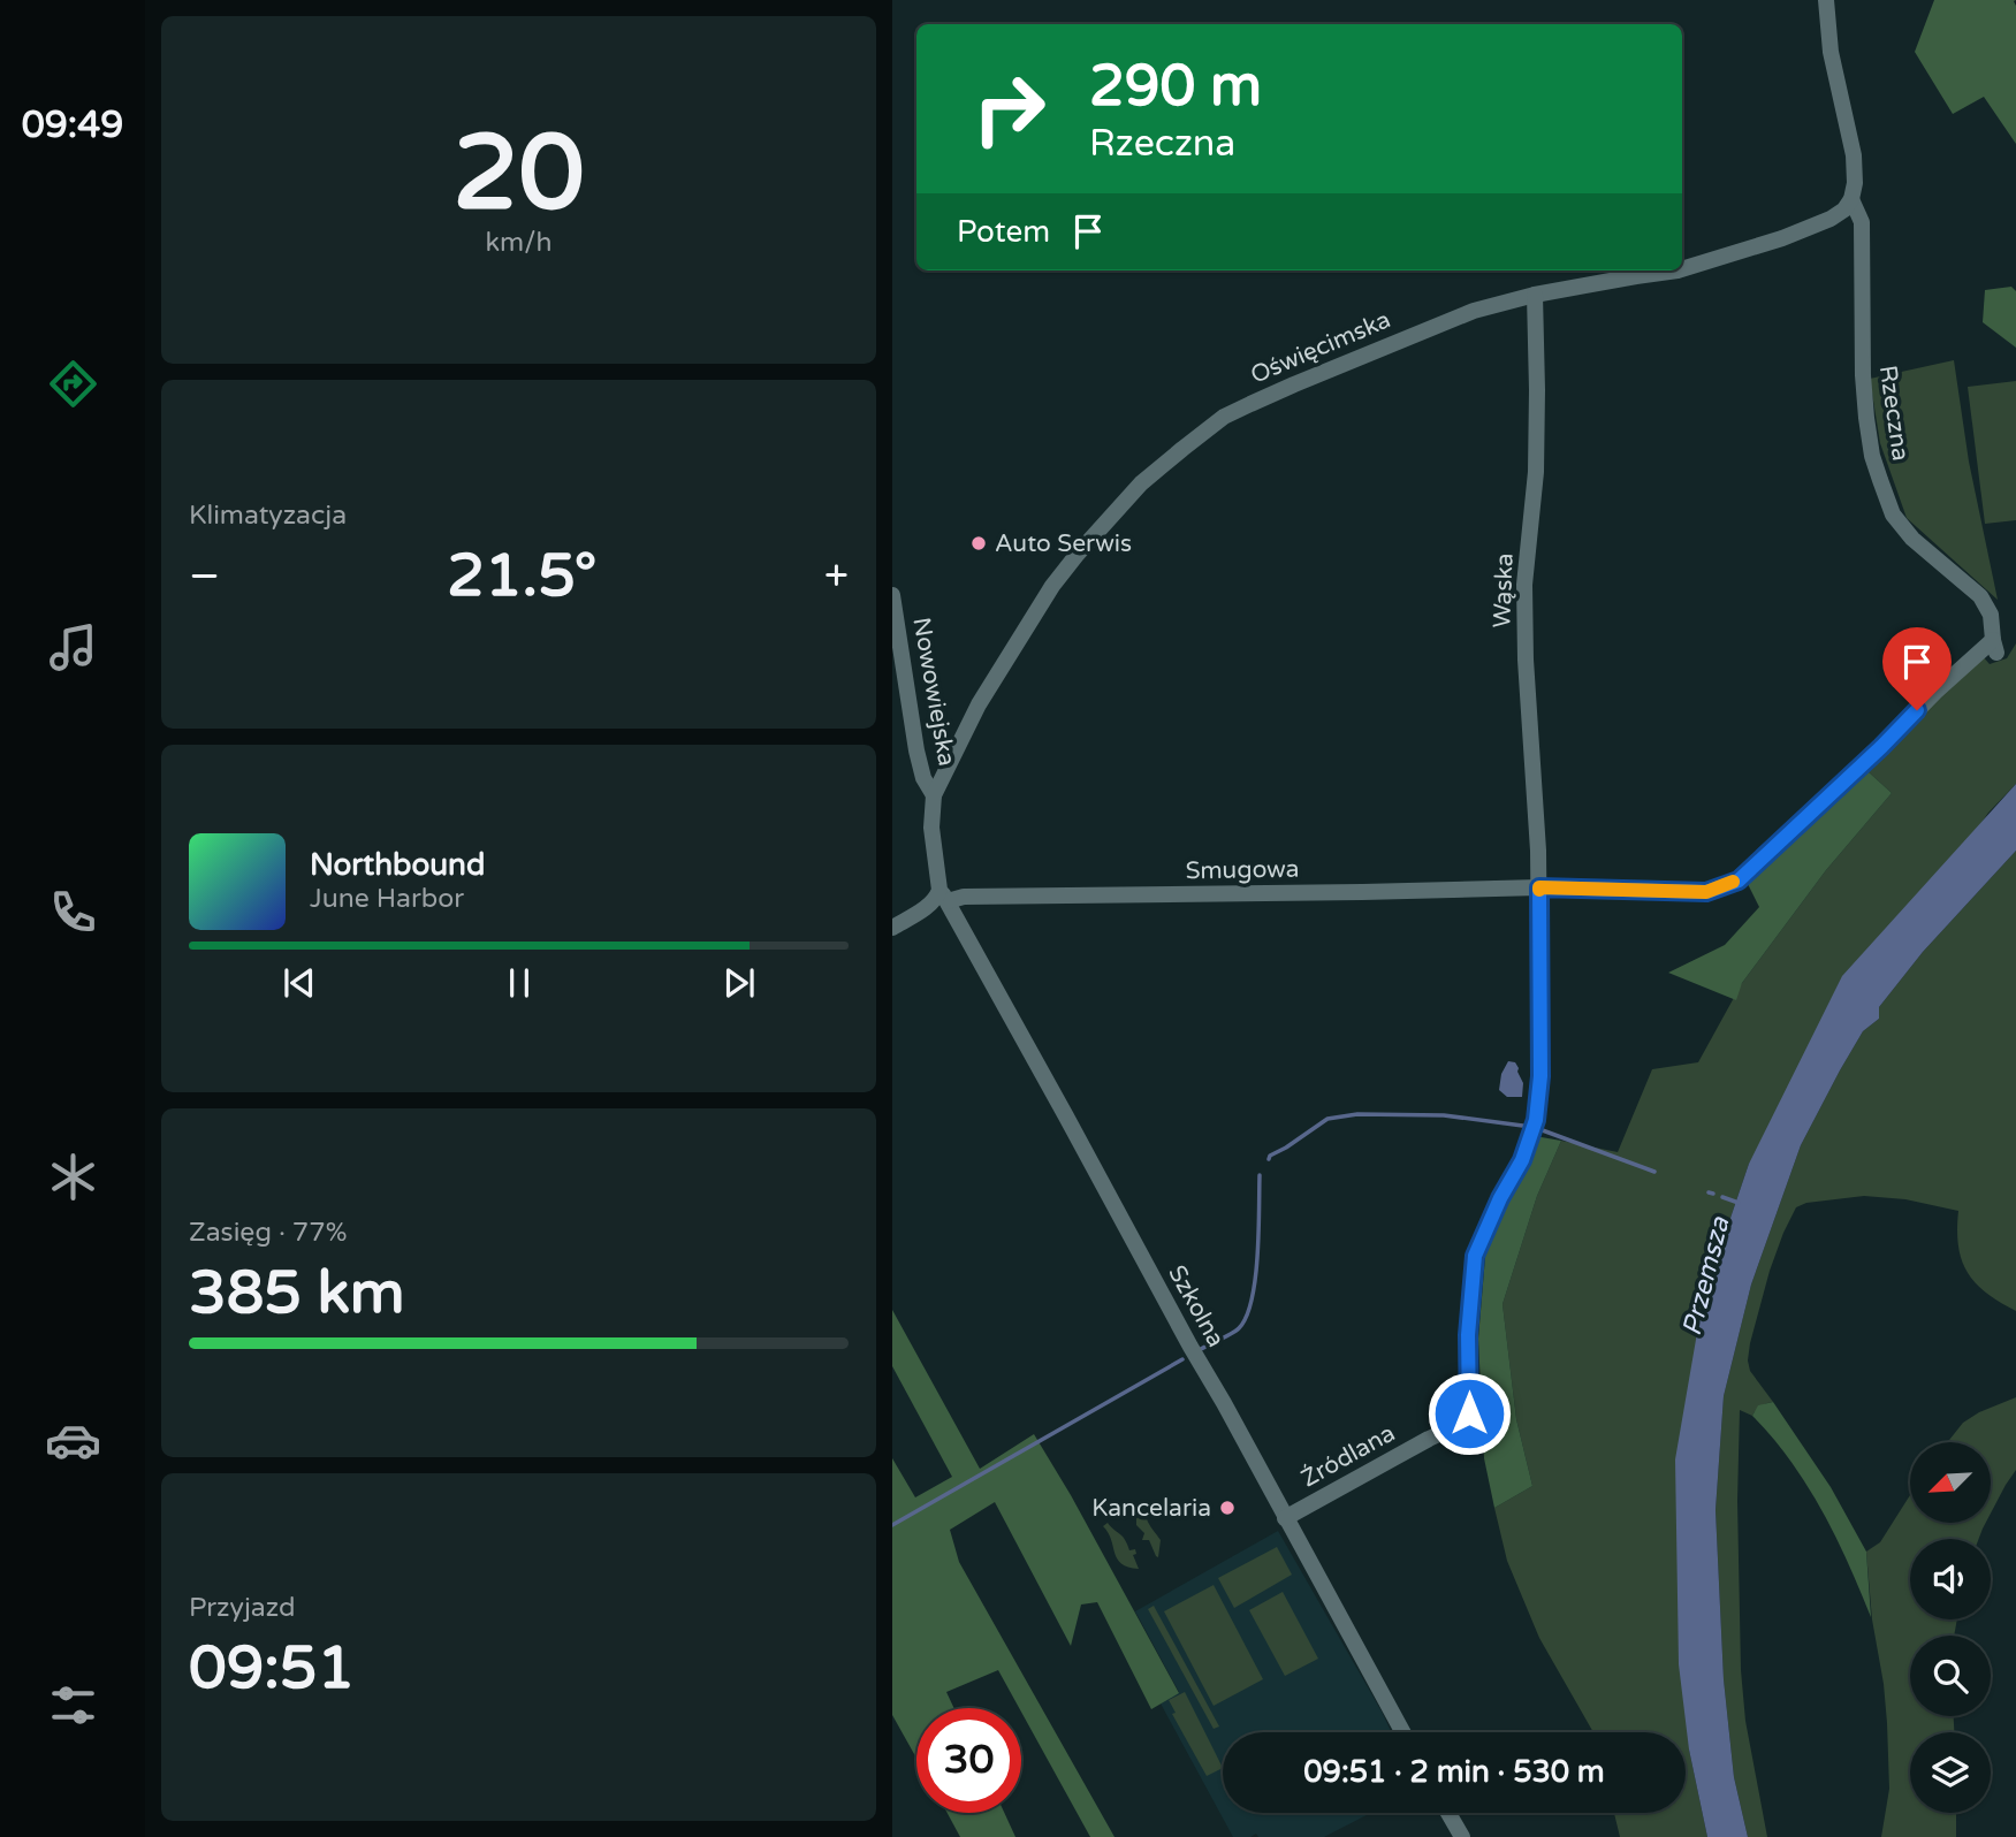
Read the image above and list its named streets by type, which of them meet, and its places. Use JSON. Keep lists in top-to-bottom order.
{
  "streets": {
    "street": [
      "Oświęcimska",
      "Rzeczna",
      "Wąska",
      "Nowowiejska",
      "Smugowa",
      "Szkolna",
      "Źródlana"
    ]
  },
  "crossings": [
    ["Oświęcimska", "Rzeczna"],
    ["Oświęcimska", "Wąska"],
    ["Oświęcimska", "Nowowiejska"],
    ["Oświęcimska", "Smugowa"],
    ["Oświęcimska", "Szkolna"],
    ["Rzeczna", "Wąska"],
    ["Rzeczna", "Smugowa"],
    ["Rzeczna", "Źródlana"],
    ["Wąska", "Smugowa"],
    ["Wąska", "Źródlana"],
    ["Smugowa", "Szkolna"],
    ["Smugowa", "Źródlana"],
    ["Szkolna", "Źródlana"]
  ],
  "water": ["Przemsza"],
  "places": ["Auto Serwis", "Kancelaria"],
  "north": "bottom left",
  "page": {
    "tabs": "09:49",
    "tile": [
      ["20", "km/h"],
      "Klimatyzacja",
      ["Zasięg · 77%", "385 km"],
      ["Przyjazd", "09:51"]
    ],
    "turn": ["290 m", "Rzeczna"],
    "then": "Potem",
    "heat": ["−", "21.5°", "+"],
    "song": ["Northbound", "June Harbor"],
    "limit": "30",
    "trip": "09:51 · 2 min · 530 m"
  }
}
